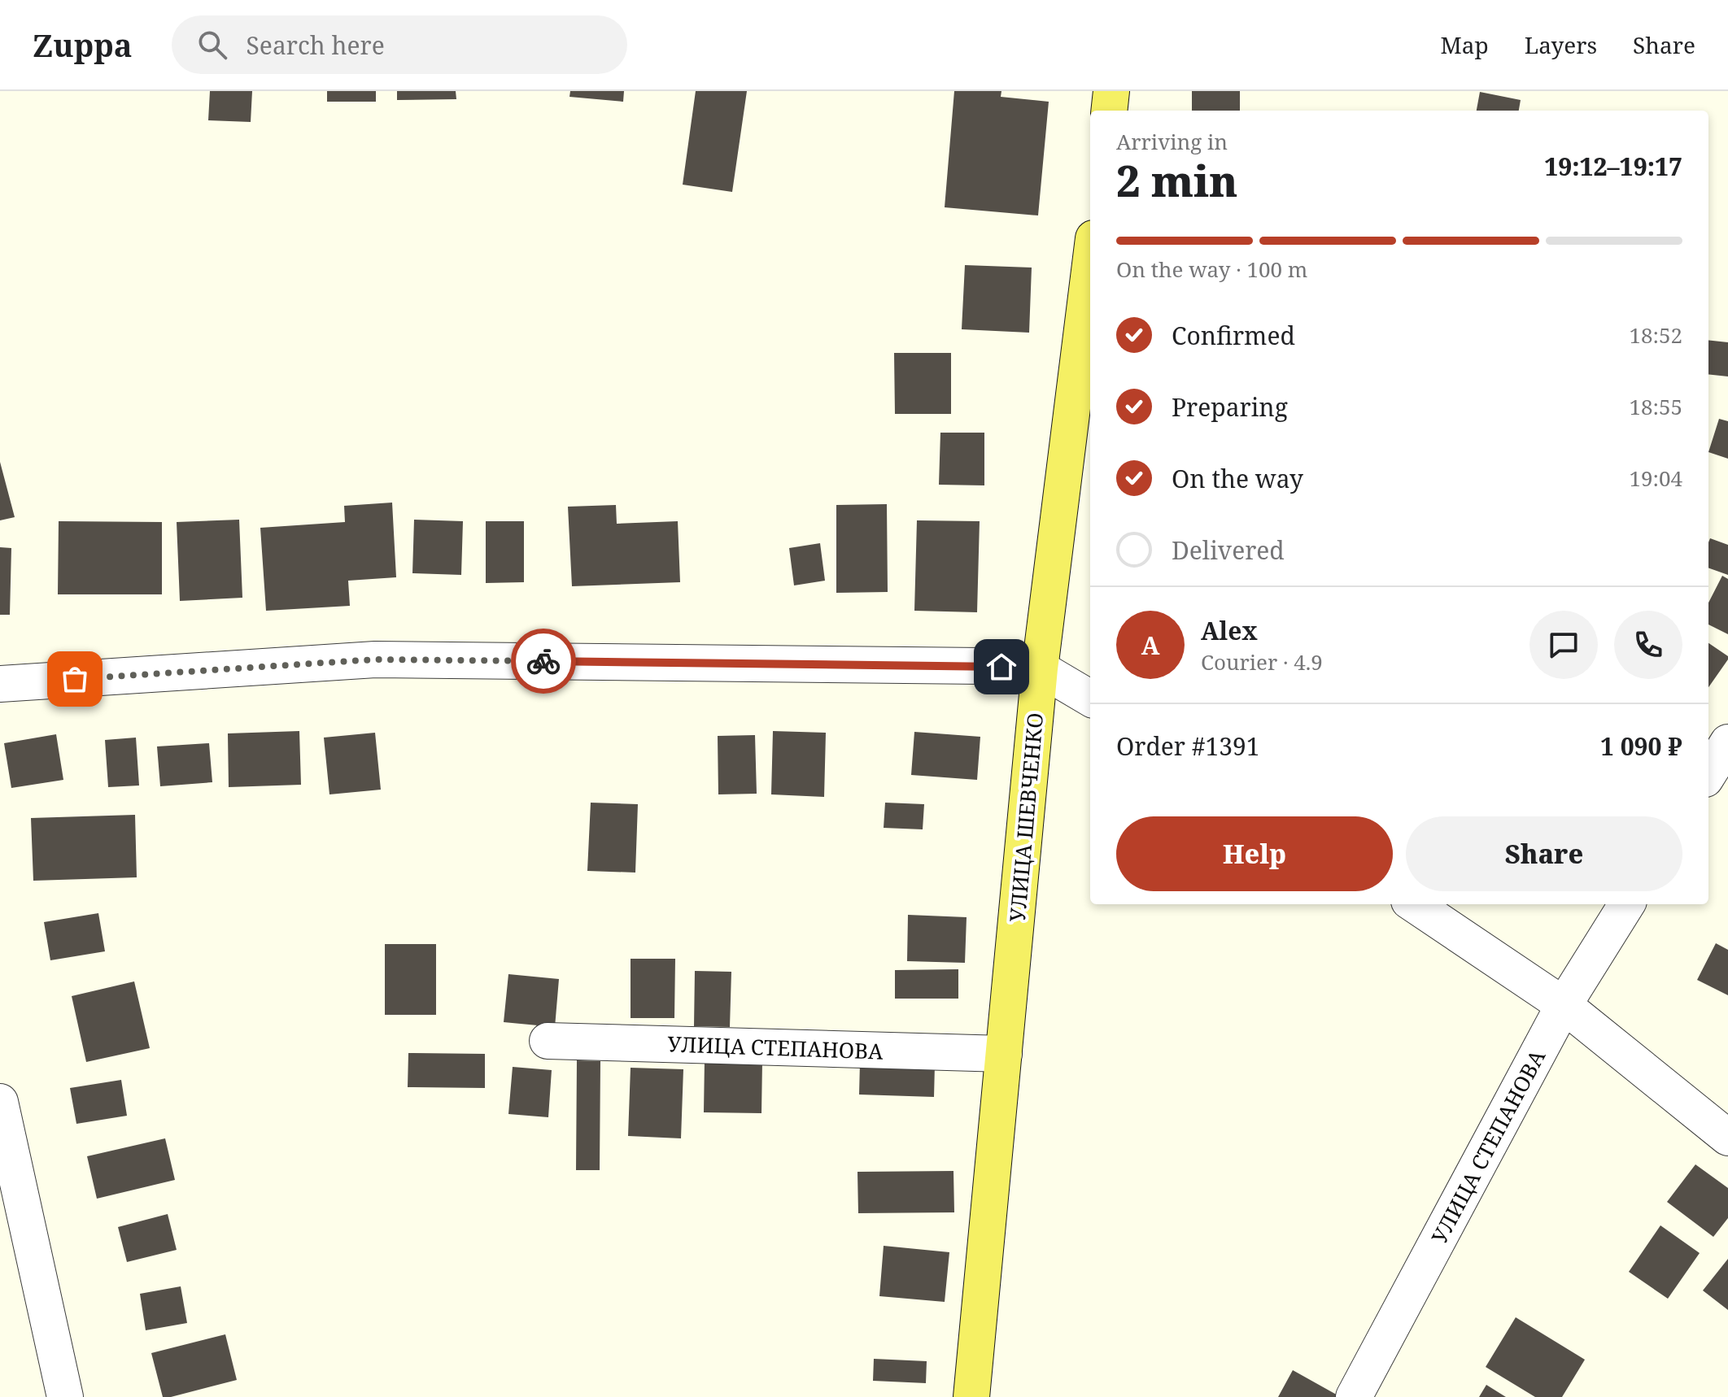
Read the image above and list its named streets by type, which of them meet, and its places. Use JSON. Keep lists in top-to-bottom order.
{
  "streets": {
    "main road": ["УЛИЦА ШЕВЧЕНКО"],
    "street": ["УЛИЦА СТЕПАНОВА"]
  },
  "crossings": [
    ["УЛИЦА ШЕВЧЕНКО", "УЛИЦА СТЕПАНОВА"]
  ],
  "page": {
    "header": "Zuppa",
    "search": "Search here",
    "nav": ["Map", "Layers", "Share"],
    "heading": ["2 min", "Arriving in", "19:12–19:17"],
    "panel": [
      "Alex",
      "Courier · 4.9",
      "Order #1391",
      "1 090 ₽"
    ],
    "bar": "On the way · 100 m",
    "list": [
      ["Confirmed", "18:52"],
      ["Preparing", "18:55"],
      ["On the way", "19:04"],
      "Delivered"
    ],
    "round": "A",
    "buttons": ["Help", "Share"]
  }
}
